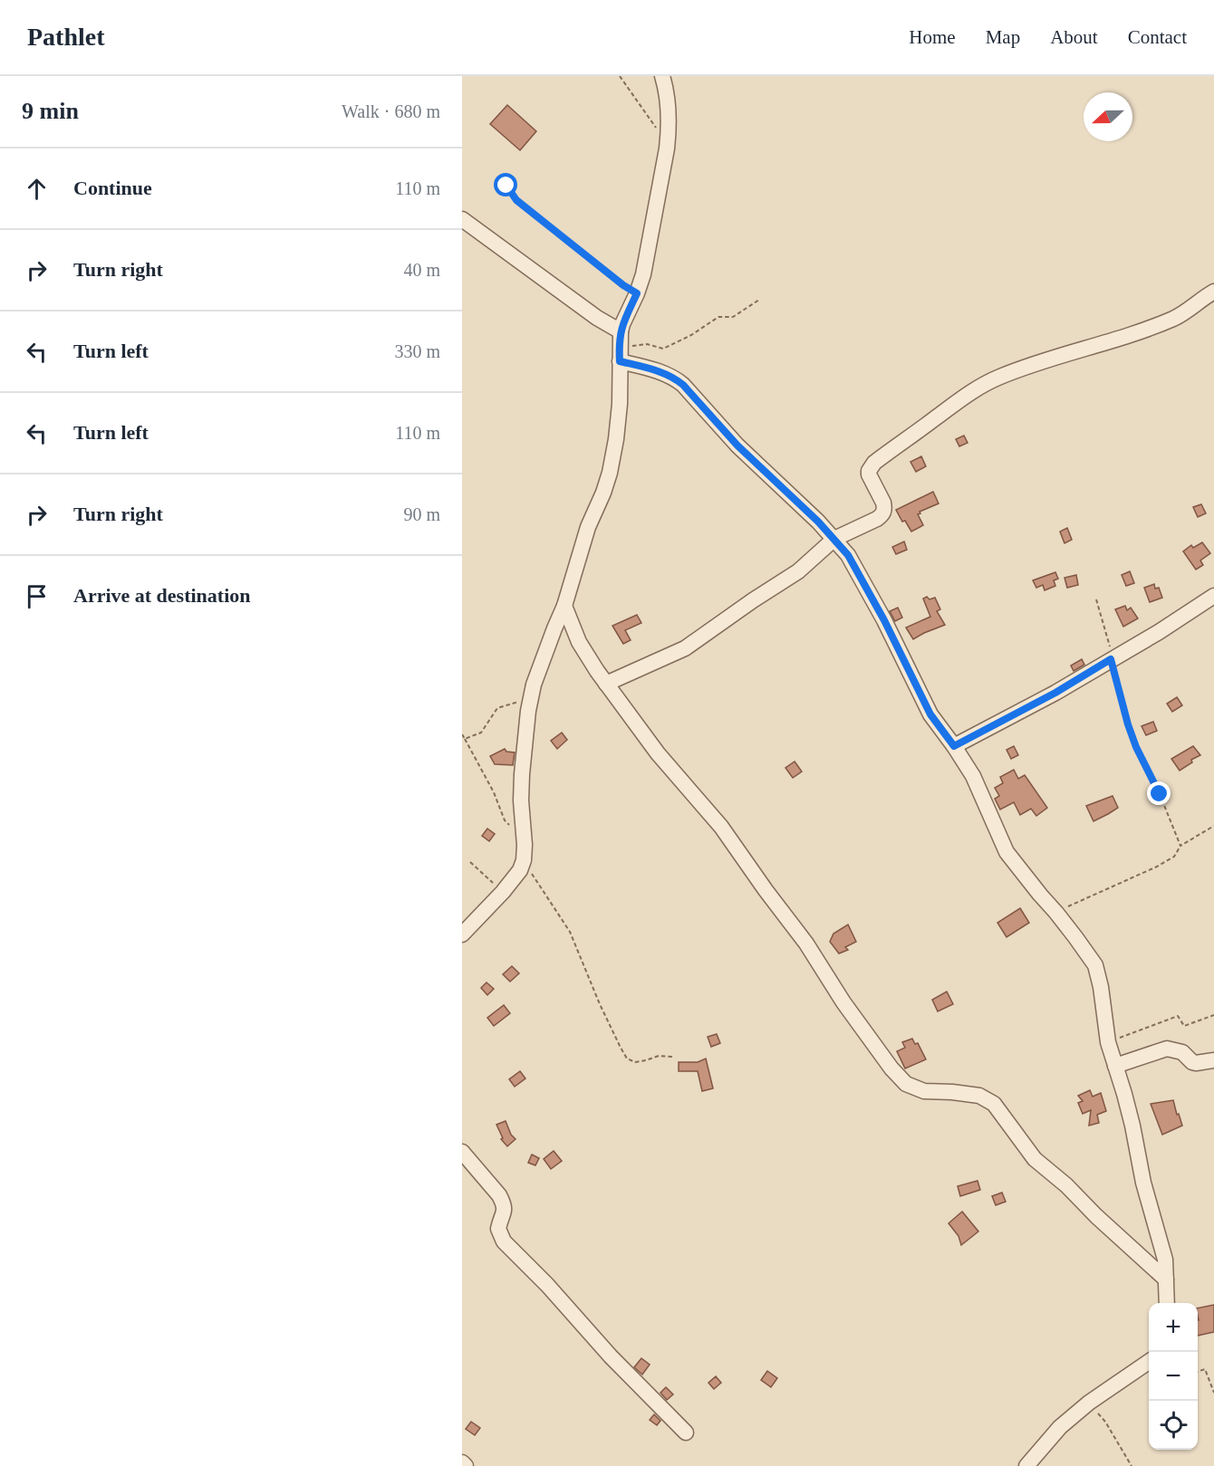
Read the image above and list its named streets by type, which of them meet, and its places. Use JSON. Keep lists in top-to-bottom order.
{
  "north": "left",
  "page": {
    "header": "Pathlet",
    "nav": [
      "Home",
      "Map",
      "About",
      "Contact"
    ],
    "heading": ["9 min", "Walk · 680 m"],
    "list": [
      ["Continue", "110 m"],
      ["Turn right", "40 m"],
      ["Turn left", "330 m"],
      ["Turn left", "110 m"],
      ["Turn right", "90 m"],
      "Arrive at destination"
    ],
    "map_buttons": ["+", "−"]
  }
}
